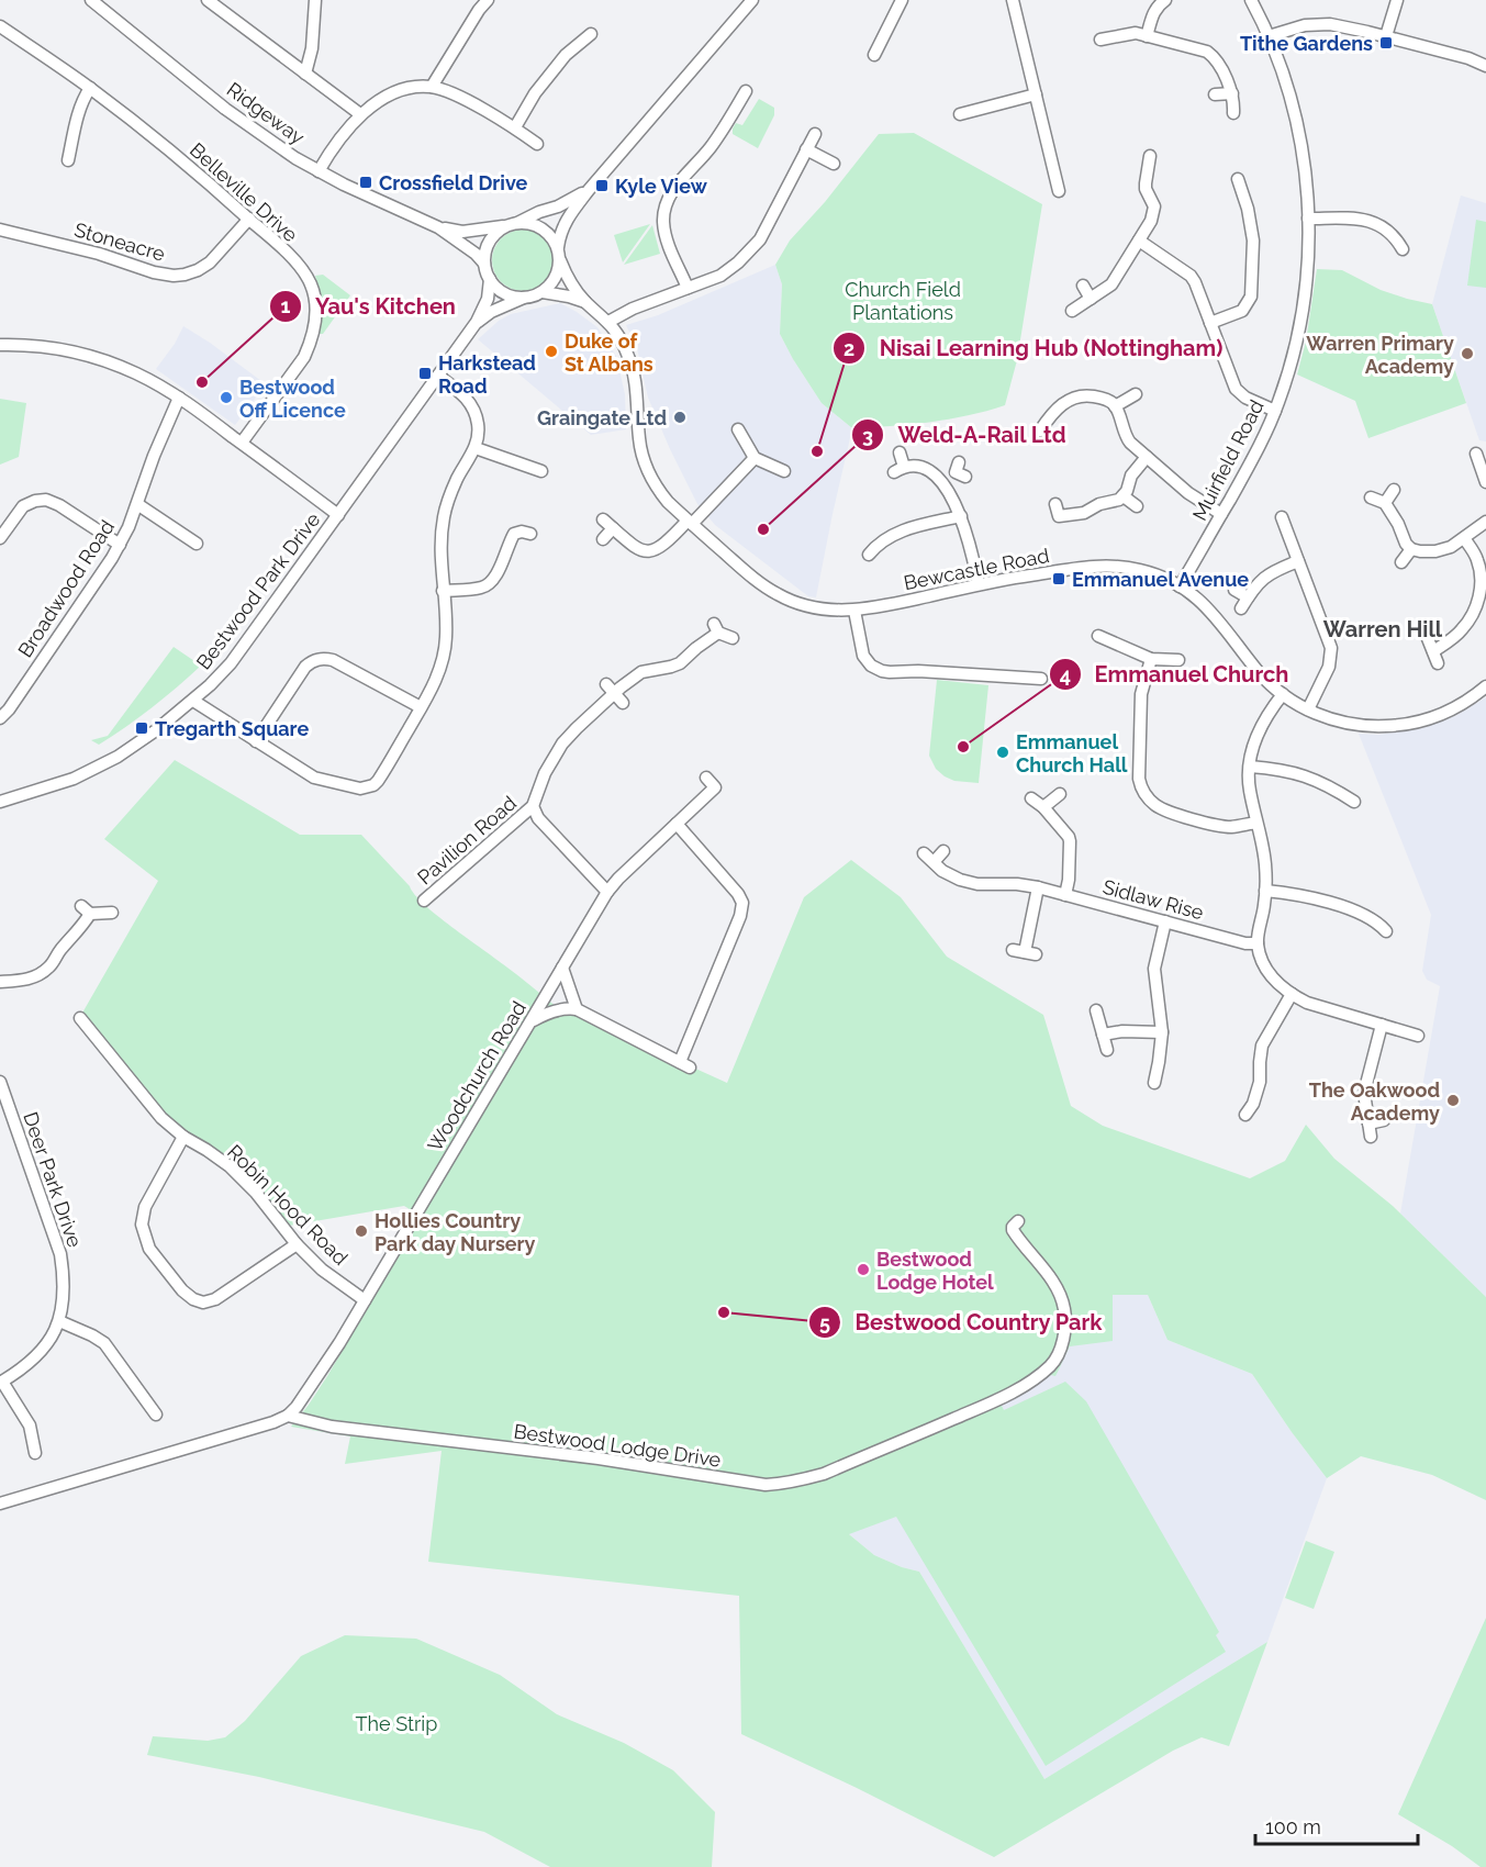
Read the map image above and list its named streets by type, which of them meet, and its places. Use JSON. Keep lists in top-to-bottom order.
{
  "streets": {
    "street": [
      "Ridgeway",
      "Belleville Drive",
      "Stoneacre",
      "Muirfield Road",
      "Bewcastle Road",
      "Broadwood Road",
      "Bestwood Park Drive",
      "Pavilion Road",
      "Sidlaw Rise",
      "Woodchurch Road",
      "Deer Park Drive",
      "Robin Hood Road",
      "Bestwood Lodge Drive"
    ]
  },
  "crossings": [
    ["Ridgeway", "Bewcastle Road"],
    ["Ridgeway", "Bestwood Park Drive"],
    ["Belleville Drive", "Stoneacre"],
    ["Muirfield Road", "Bewcastle Road"],
    ["Bewcastle Road", "Bestwood Park Drive"],
    ["Pavilion Road", "Woodchurch Road"],
    ["Woodchurch Road", "Robin Hood Road"],
    ["Woodchurch Road", "Bestwood Lodge Drive"]
  ],
  "districts": ["Warren Hill"],
  "parks": ["Church Field Plantations", "The Strip"],
  "places": {
    "transit": [
      "Tithe Gardens",
      "Crossfield Drive",
      "Kyle View",
      "Harkstead Road",
      "Emmanuel Avenue",
      "Tregarth Square"
    ],
    "other": [
      "Duke of St Albans",
      "Warren Primary Academy",
      "Yau's Kitchen",
      "Bestwood Off Licence",
      "Graingate Ltd",
      "Nisai Learning Hub (Nottingham)",
      "Weld-A-Rail Ltd",
      "Emmanuel Church",
      "Emmanuel Church Hall",
      "The Oakwood Academy",
      "Hollies Country Park day Nursery",
      "Bestwood Lodge Hotel",
      "Bestwood Country Park"
    ]
  },
  "scale_bar": "100 m"
}
